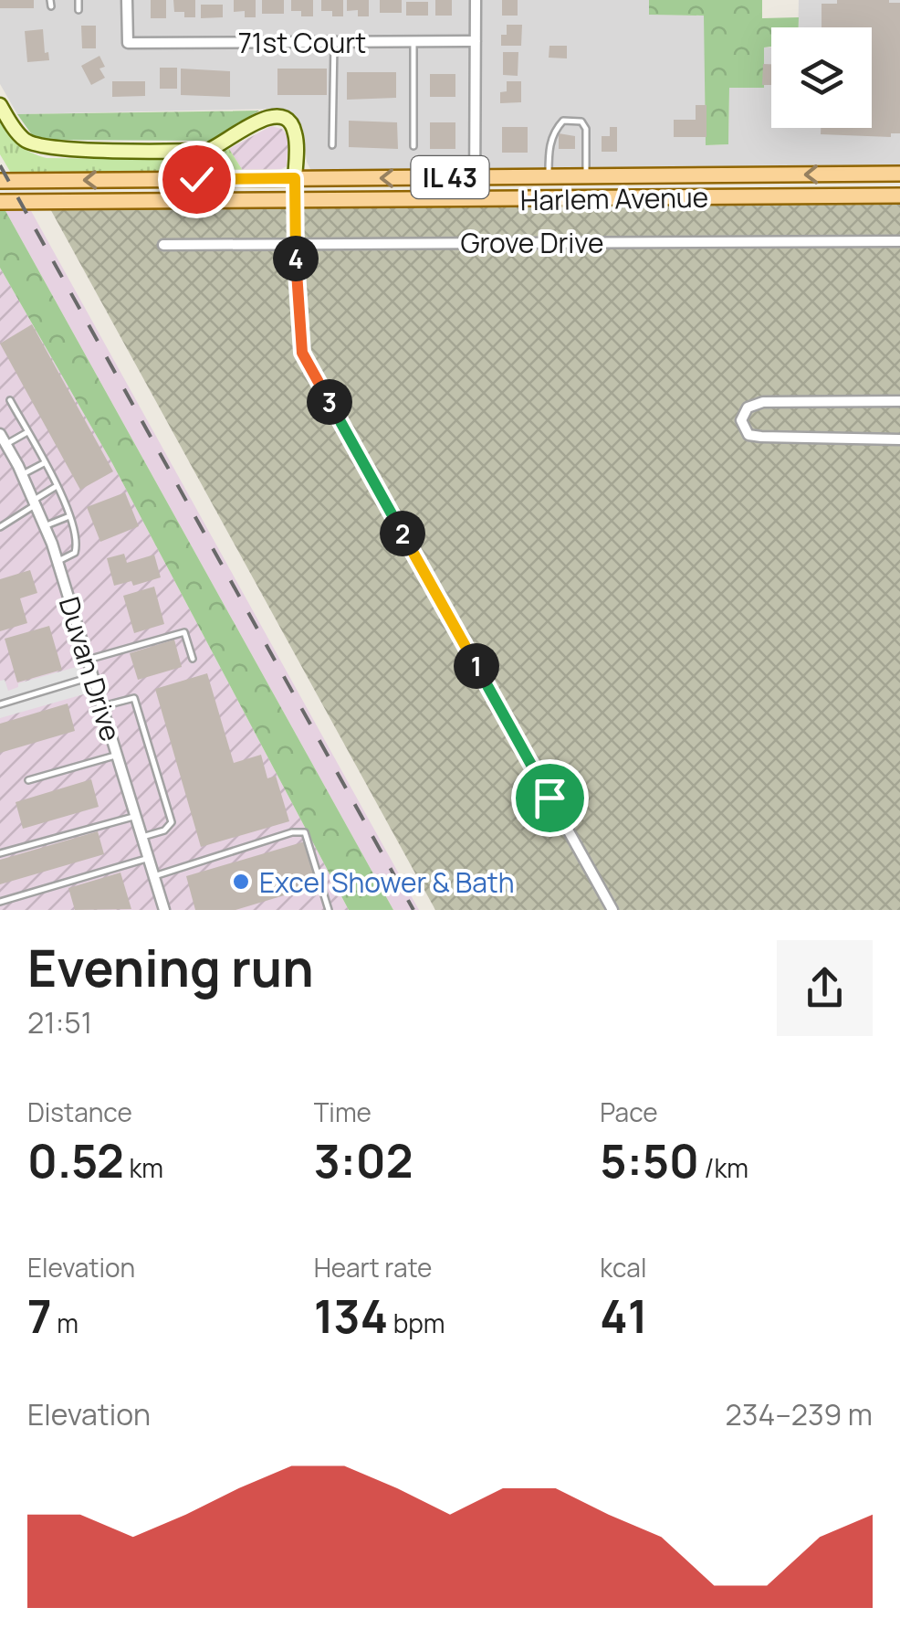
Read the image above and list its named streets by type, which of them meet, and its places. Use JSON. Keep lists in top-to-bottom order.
{
  "streets": {
    "main road": ["IL 43", "Harlem Avenue"],
    "street": ["71st Court", "Grove Drive", "Duvan Drive"]
  },
  "places": ["Excel Shower & Bath"],
  "page": {
    "pins": [
      "4",
      "3",
      "2",
      "1"
    ],
    "heading": ["Evening run", "21:51"],
    "stats": [
      ["Distance", "0.52 km"],
      ["Time", "3:02"],
      ["Pace", "5:50 /km"],
      ["Elevation", "7 m"],
      ["Heart rate", "134 bpm"],
      ["kcal", "41"]
    ],
    "chart": ["Elevation", "234–239 m"]
  }
}
